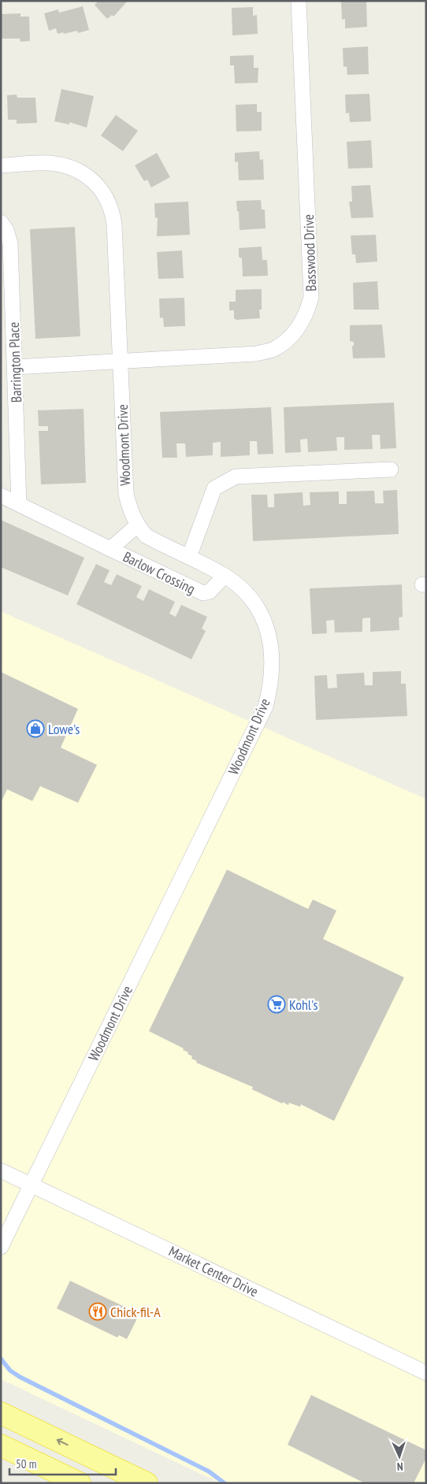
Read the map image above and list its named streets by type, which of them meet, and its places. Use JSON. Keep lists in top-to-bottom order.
{
  "streets": {
    "street": [
      "Basswood Drive",
      "Barrington Place",
      "Woodmont Drive",
      "Barlow Crossing",
      "Market Center Drive"
    ]
  },
  "crossings": [
    ["Basswood Drive", "Barrington Place"],
    ["Basswood Drive", "Woodmont Drive"],
    ["Barrington Place", "Barlow Crossing"],
    ["Woodmont Drive", "Barlow Crossing"],
    ["Woodmont Drive", "Market Center Drive"]
  ],
  "places": {
    "shop": ["Lowe's"],
    "supermarket": ["Kohl's"],
    "restaurant": ["Chick-fil-A"]
  },
  "scale_bar": "50 m",
  "north": "bottom"
}
